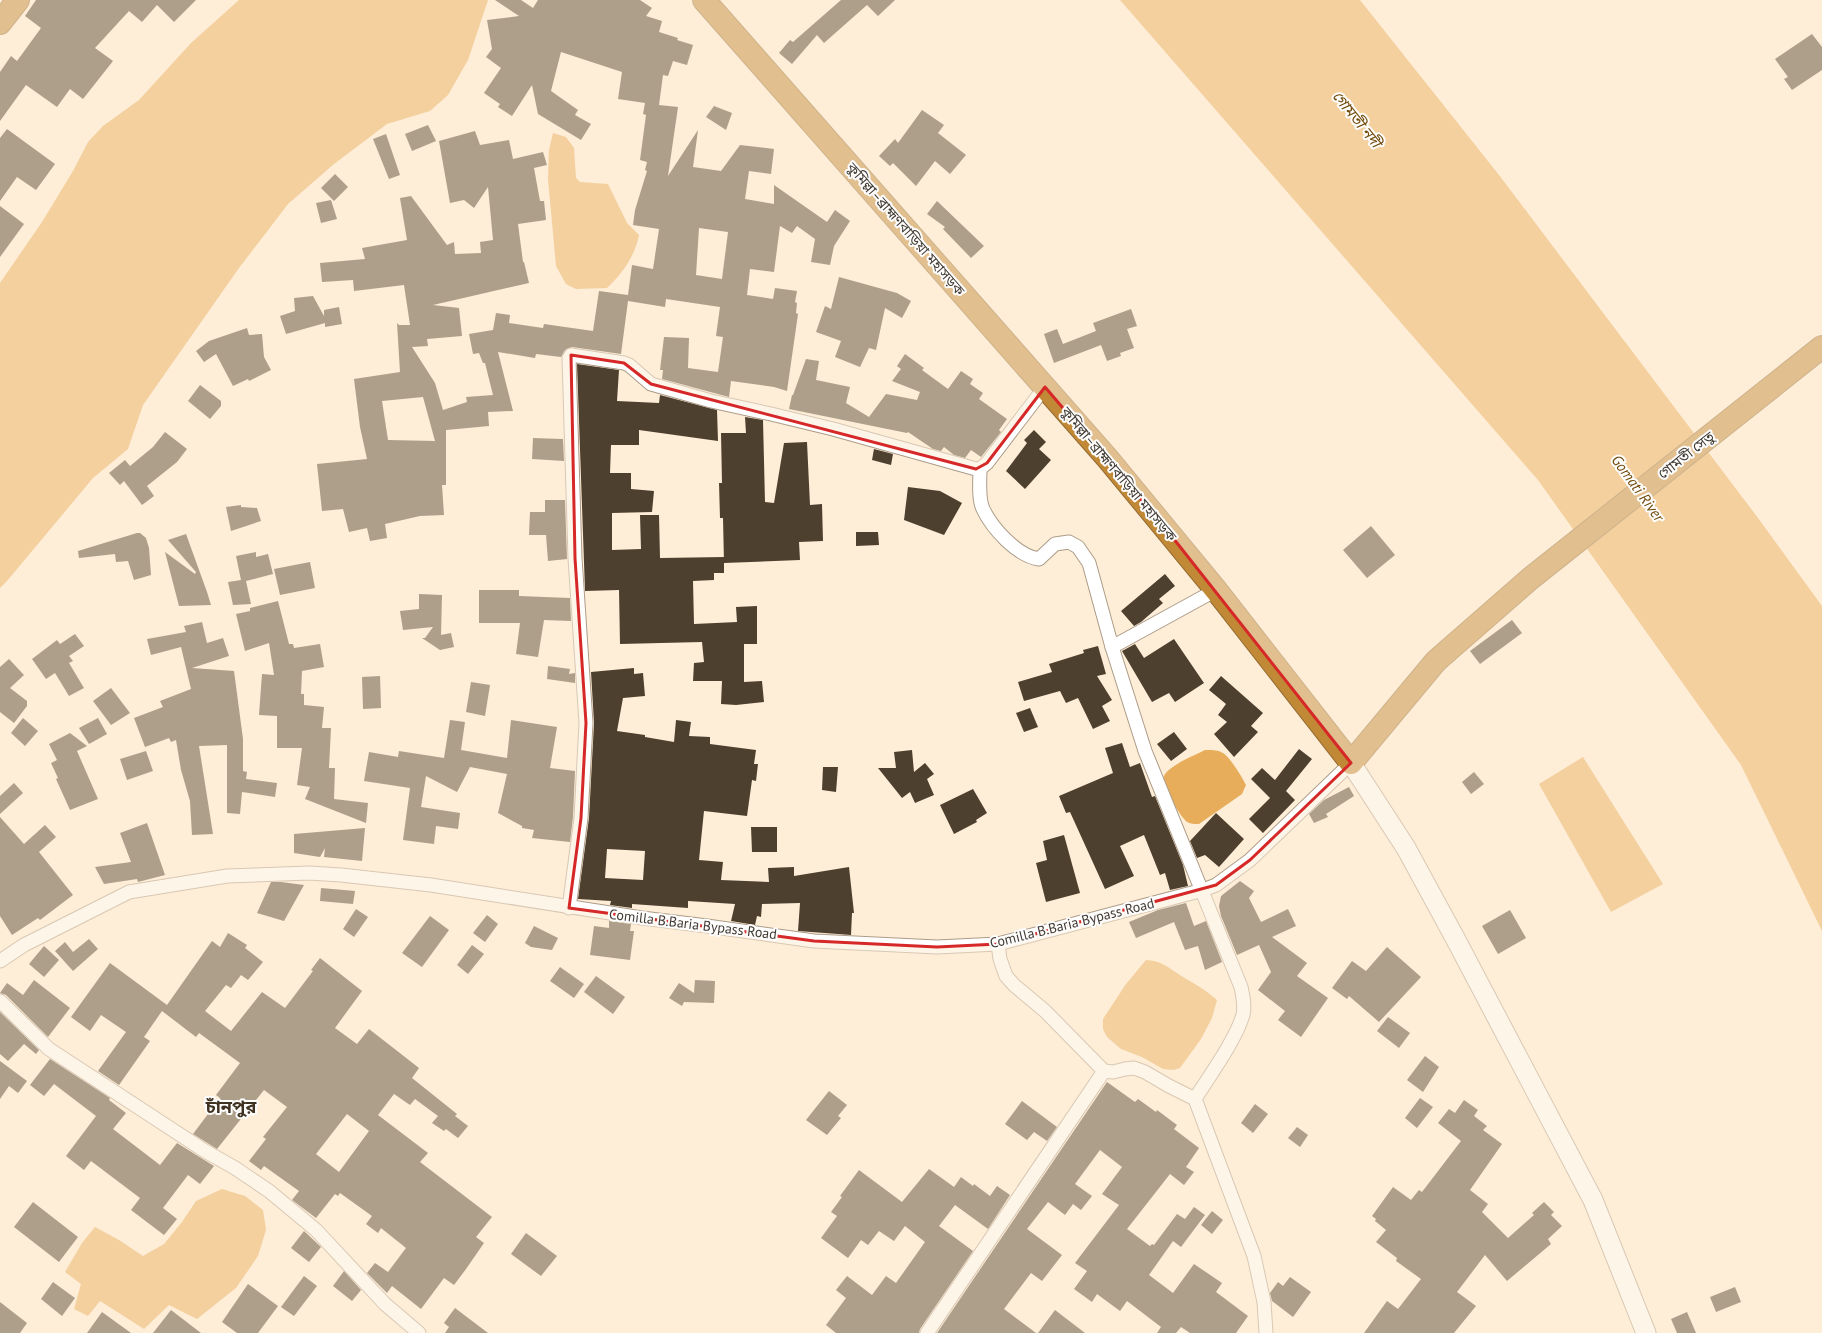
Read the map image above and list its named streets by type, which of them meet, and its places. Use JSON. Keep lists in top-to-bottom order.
{
  "streets": {
    "highway": ["কুমিল্লা–ব্রাহ্মণবাড়িয়া মহাসড়ক", "গোমতী সেতু"],
    "street": ["Comilla B.Baria Bypass Road"]
  },
  "crossings": [
    ["কুমিল্লা–ব্রাহ্মণবাড়িয়া মহাসড়ক", "গোমতী সেতু"],
    ["কুমিল্লা–ব্রাহ্মণবাড়িয়া মহাসড়ক", "Comilla B.Baria Bypass Road"],
    ["গোমতী সেতু", "Comilla B.Baria Bypass Road"]
  ],
  "districts": ["চাঁনপুর"],
  "water": ["গোমতী নদী", "Gomati River"]
}
